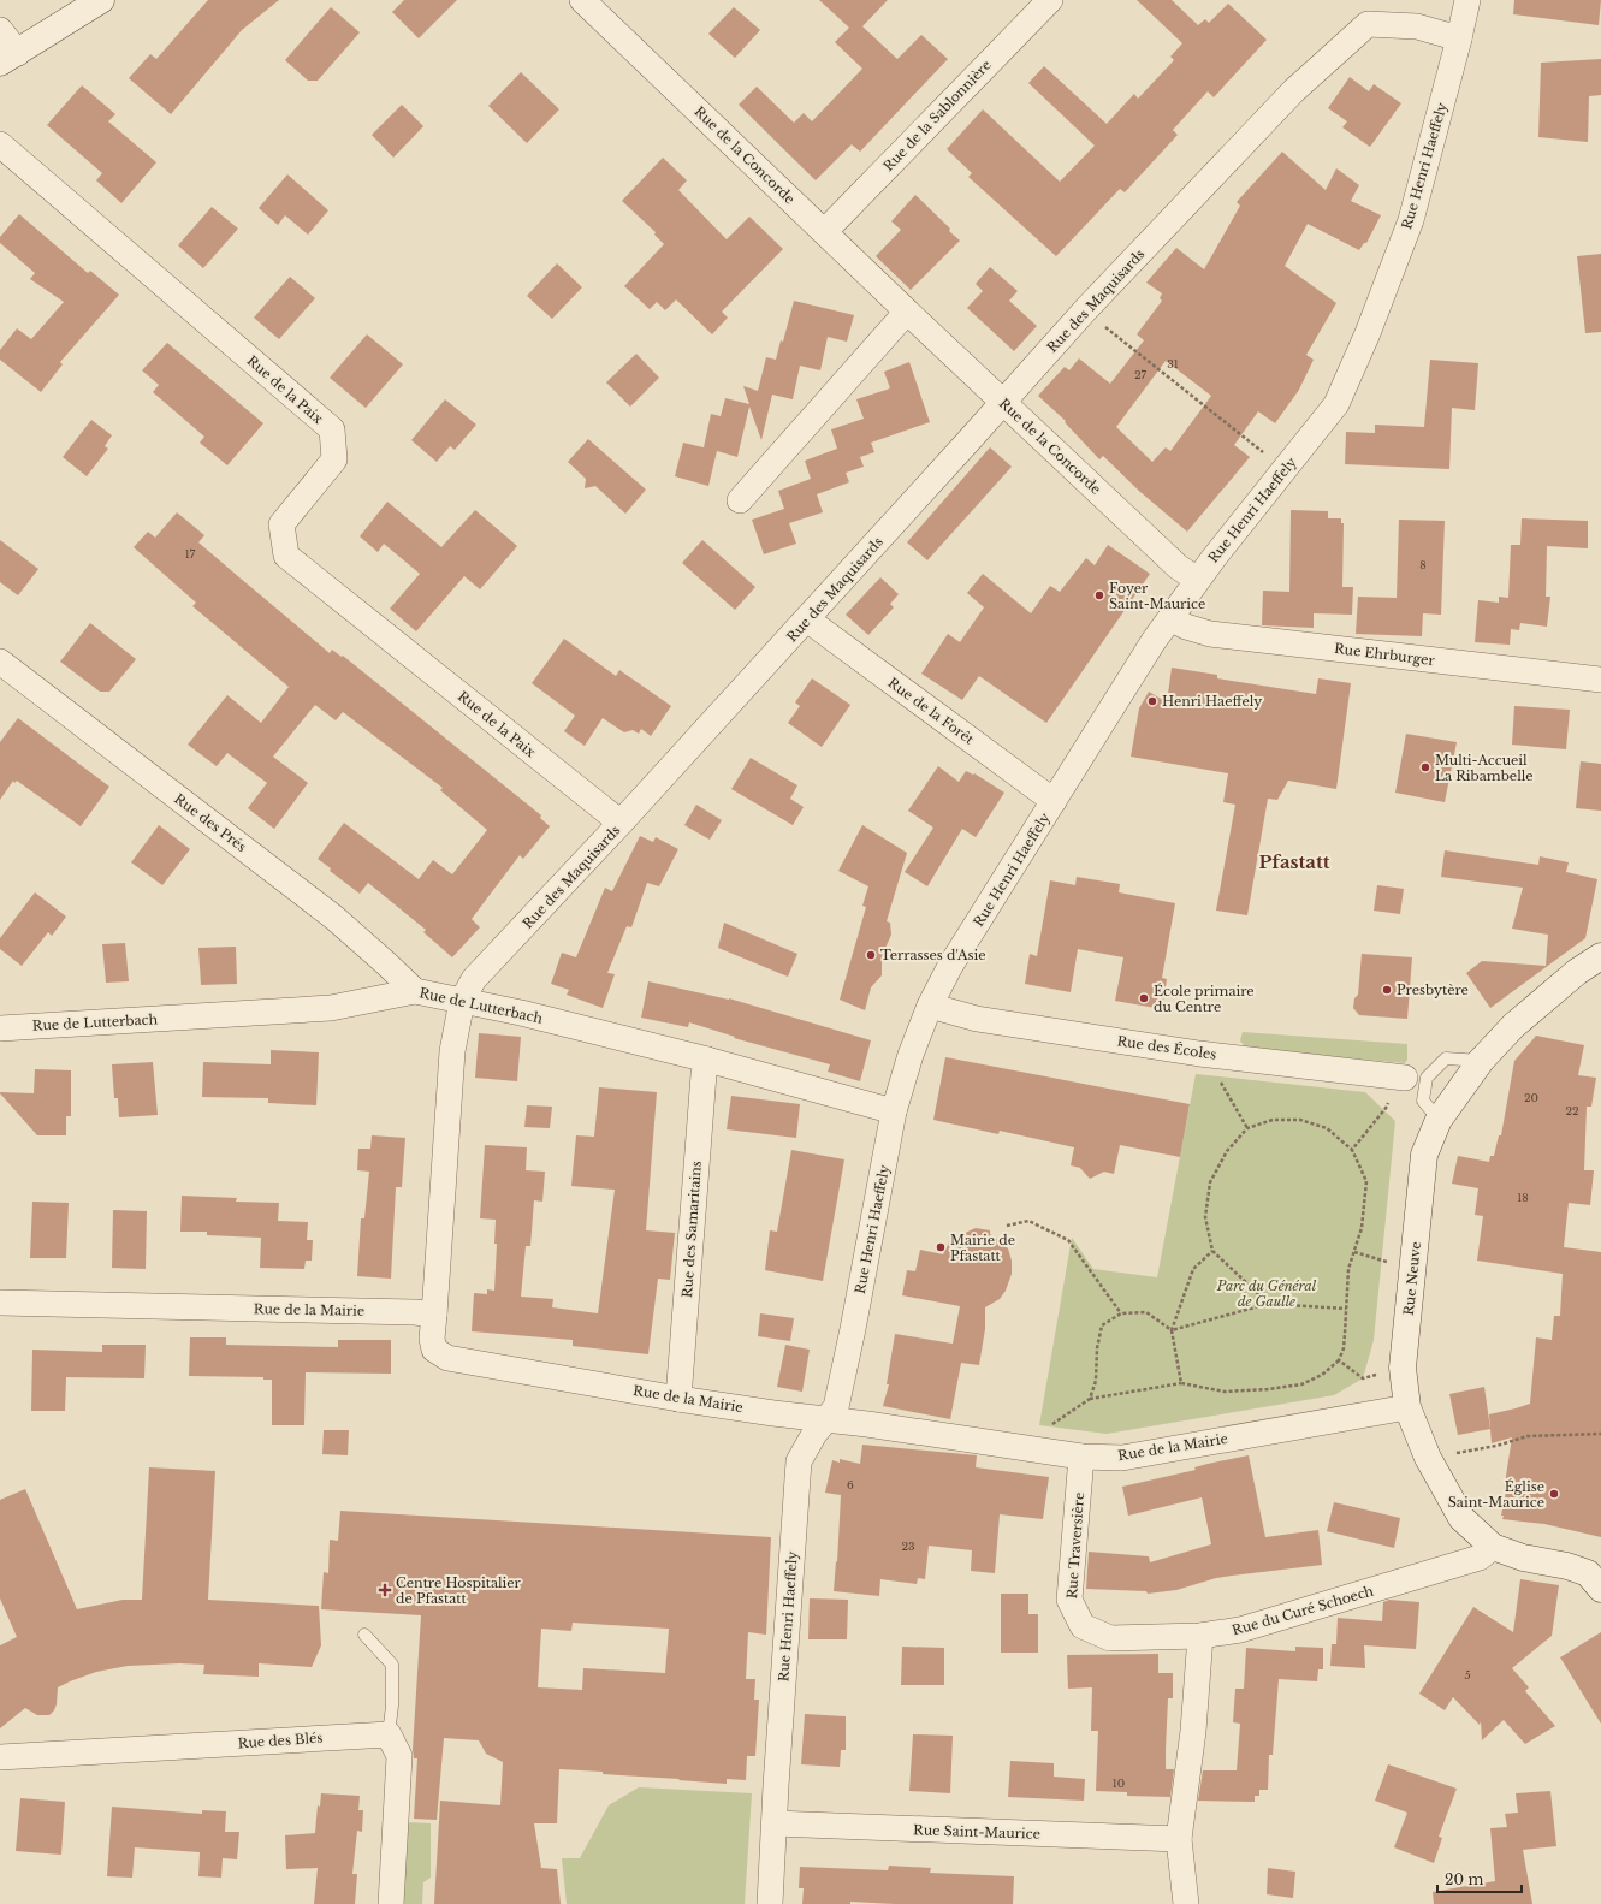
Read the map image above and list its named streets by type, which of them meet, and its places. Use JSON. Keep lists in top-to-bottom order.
{
  "streets": {
    "main road": ["Rue Neuve"],
    "street": [
      "Rue de la Sablonnière",
      "Rue de la Concorde",
      "Rue Henri Haeffely",
      "Rue des Maquisards",
      "Rue de la Paix",
      "Rue Ehrburger",
      "Rue de la Forêt",
      "Rue des Prés",
      "Rue de Lutterbach",
      "Rue des Écoles",
      "Rue des Samaritains",
      "Rue de la Mairie",
      "Rue Traversière",
      "Rue du Curé Schoech",
      "Rue des Blés",
      "Rue Saint-Maurice"
    ]
  },
  "crossings": [
    ["Rue de la Sablonnière", "Rue de la Concorde"],
    ["Rue de la Concorde", "Rue Henri Haeffely"],
    ["Rue de la Concorde", "Rue des Maquisards"],
    ["Rue Henri Haeffely", "Rue des Maquisards"],
    ["Rue Henri Haeffely", "Rue Ehrburger"],
    ["Rue Henri Haeffely", "Rue de la Forêt"],
    ["Rue Henri Haeffely", "Rue de Lutterbach"],
    ["Rue Henri Haeffely", "Rue des Écoles"],
    ["Rue Henri Haeffely", "Rue de la Mairie"],
    ["Rue Henri Haeffely", "Rue Saint-Maurice"],
    ["Rue des Maquisards", "Rue de la Paix"],
    ["Rue des Maquisards", "Rue de la Forêt"],
    ["Rue des Maquisards", "Rue de Lutterbach"],
    ["Rue des Maquisards", "Rue de la Mairie"],
    ["Rue des Prés", "Rue de Lutterbach"],
    ["Rue de Lutterbach", "Rue des Samaritains"],
    ["Rue des Samaritains", "Rue de la Mairie"],
    ["Rue Neuve", "Rue de la Mairie"],
    ["Rue Neuve", "Rue du Curé Schoech"],
    ["Rue de la Mairie", "Rue Traversière"],
    ["Rue Traversière", "Rue du Curé Schoech"]
  ],
  "districts": ["Pfastatt"],
  "parks": ["Parc du Général de Gaulle"],
  "places": {
    "other": [
      "Foyer Saint-Maurice",
      "Henri Haeffely",
      "Multi-Accueil La Ribambelle",
      "Terrasses d'Asie",
      "Presbytère",
      "École primaire du Centre",
      "Mairie de Pfastatt",
      "Église Saint-Maurice"
    ],
    "health": ["Centre Hospitalier de Pfastatt"]
  },
  "house_numbers": [
    "31",
    "27",
    "17",
    "8",
    "20",
    "22",
    "18",
    "6",
    "23",
    "5",
    "10"
  ],
  "scale_bar": "20 m"
}
